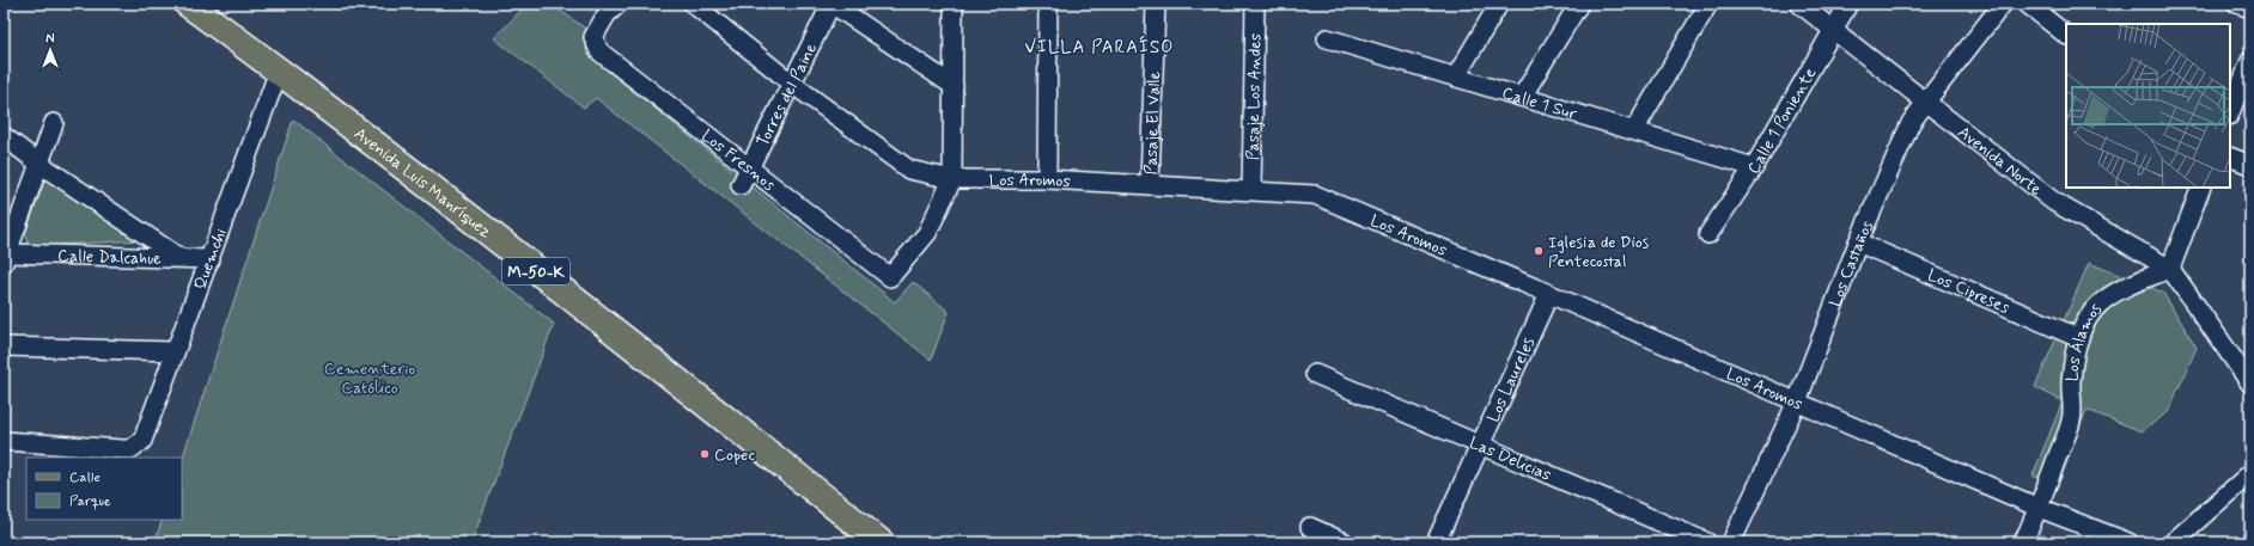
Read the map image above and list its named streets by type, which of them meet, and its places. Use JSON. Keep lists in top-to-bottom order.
{
  "streets": {
    "main road": ["Avenida Luis Manríquez", "M-50-K"],
    "street": [
      "Torres del Paine",
      "Pasaje Los Andes",
      "Calle 1 Sur",
      "Calle 1 Poniente",
      "Pasaje El Valle",
      "Los Fresnos",
      "Avenida Norte",
      "Los Aromos",
      "Calle Dalcahue",
      "Quemchi",
      "Los Castaños",
      "Los Cipreses",
      "Los Álamos",
      "Los Laureles",
      "Las Delicias"
    ]
  },
  "crossings": [
    ["Torres del Paine", "Los Fresnos"],
    ["Torres del Paine", "Los Aromos"],
    ["Pasaje Los Andes", "Los Aromos"],
    ["Calle 1 Sur", "Calle 1 Poniente"],
    ["Calle 1 Poniente", "Avenida Norte"],
    ["Pasaje El Valle", "Los Aromos"],
    ["Los Fresnos", "Los Aromos"],
    ["Avenida Norte", "Los Castaños"],
    ["Avenida Norte", "Los Álamos"],
    ["Los Aromos", "Los Castaños"],
    ["Los Aromos", "Los Álamos"],
    ["Los Aromos", "Los Laureles"],
    ["Avenida Luis Manríquez", "Quemchi"],
    ["Calle Dalcahue", "Quemchi"],
    ["Los Castaños", "Los Cipreses"],
    ["Los Cipreses", "Los Álamos"],
    ["Los Laureles", "Las Delicias"]
  ],
  "districts": ["VILLA PARAÍSO"],
  "parks": ["Cementerio Católico"],
  "places": ["Iglesia de Dios Pentecostal", "Copec"],
  "legend": ["Calle", "Parque"],
  "north": "top"
}
